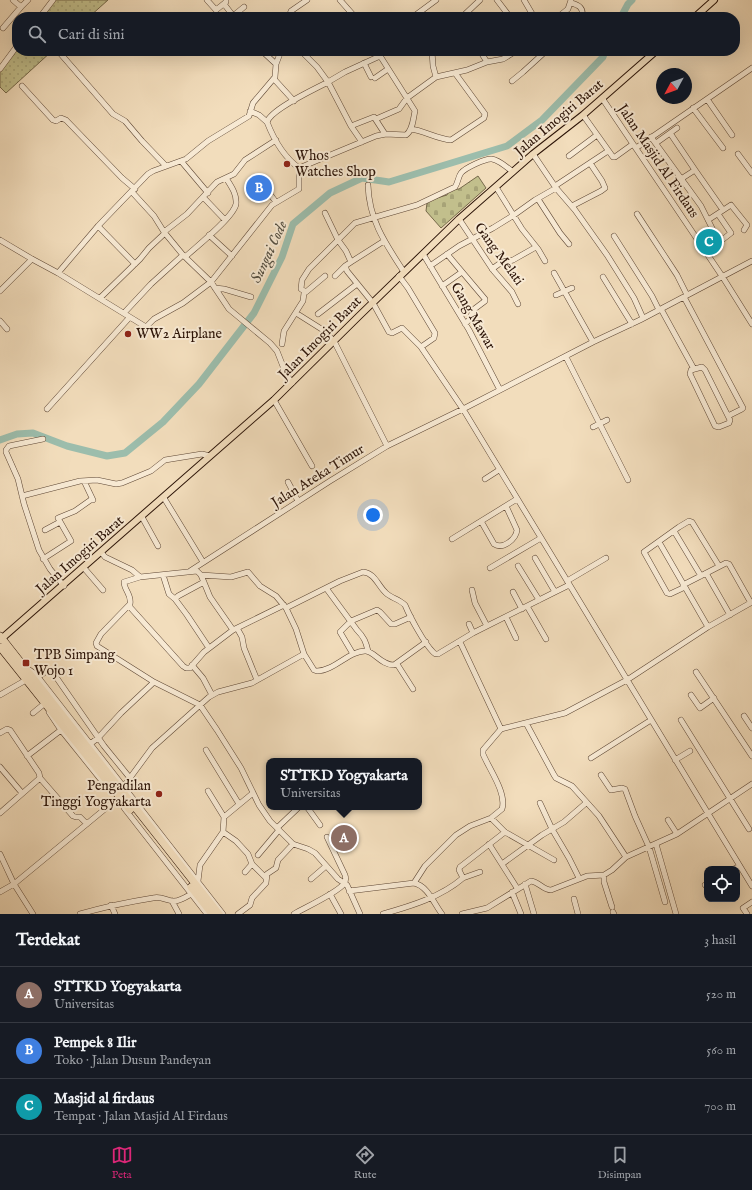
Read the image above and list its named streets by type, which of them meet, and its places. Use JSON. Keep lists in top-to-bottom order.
{
  "streets": {
    "main road": ["Jalan Imogiri Barat"],
    "street": [
      "Jalan Masjid Al Firdaus",
      "Gang Melati",
      "Gang Mawar",
      "Jalan Ateka Timur"
    ]
  },
  "crossings": [
    ["Jalan Imogiri Barat", "Jalan Masjid Al Firdaus"],
    ["Jalan Imogiri Barat", "Gang Melati"],
    ["Jalan Imogiri Barat", "Gang Mawar"],
    ["Jalan Masjid Al Firdaus", "Jalan Ateka Timur"],
    ["Gang Mawar", "Jalan Ateka Timur"]
  ],
  "water": ["Sungai Code"],
  "places": {
    "other": ["Whos Watches Shop", "WW2 Airplane", "Pengadilan Tinggi Yogyakarta"],
    "transit": ["TPB Simpang Wojo 1"]
  },
  "north": "bottom left",
  "page": {
    "search": "Cari di sini",
    "pins": ["B", "C", "A"],
    "popup": ["STTKD Yogyakarta", "Universitas"],
    "heading": ["Terdekat", "3 hasil"],
    "list": [
      {
        "mark": "A",
        "name": "STTKD Yogyakarta",
        "note": "Universitas",
        "value": "520 m"
      },
      {
        "mark": "B",
        "name": "Pempek 8 Ilir",
        "note": "Toko · Jalan Dusun Pandeyan",
        "value": "560 m"
      },
      {
        "mark": "C",
        "name": "Masjid al firdaus",
        "note": "Tempat · Jalan Masjid Al Firdaus",
        "value": "700 m"
      }
    ],
    "nav": ["Peta", "Rute", "Disimpan"]
  }
}
